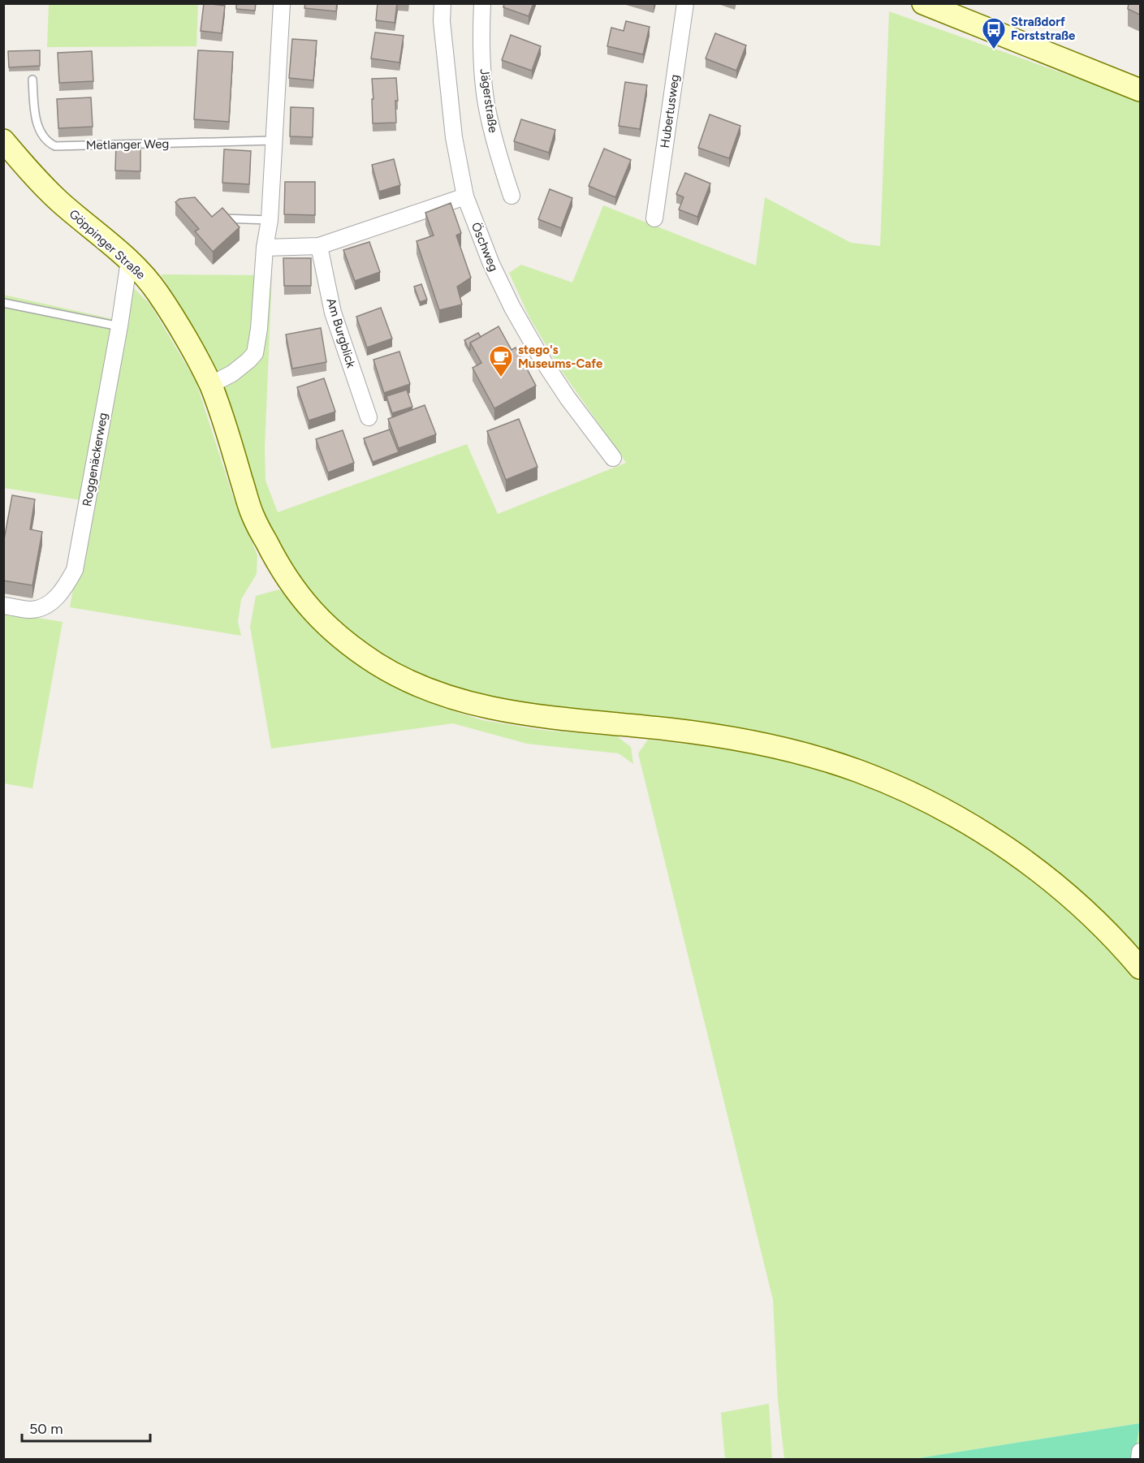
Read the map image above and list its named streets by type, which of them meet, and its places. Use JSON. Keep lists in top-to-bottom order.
{
  "streets": {
    "main road": ["Göppinger Straße"],
    "street": [
      "Jägerstraße",
      "Hubertusweg",
      "Öschweg",
      "Am Burgblick",
      "Roggenäckerweg"
    ],
    "lane": ["Metlanger Weg"]
  },
  "crossings": [
    ["Göppinger Straße", "Roggenäckerweg"]
  ],
  "places": {
    "bus stop": ["Straßdorf Forststraße"],
    "cafe": ["stego's Museums-Cafe"]
  },
  "scale_bar": "50 m"
}
